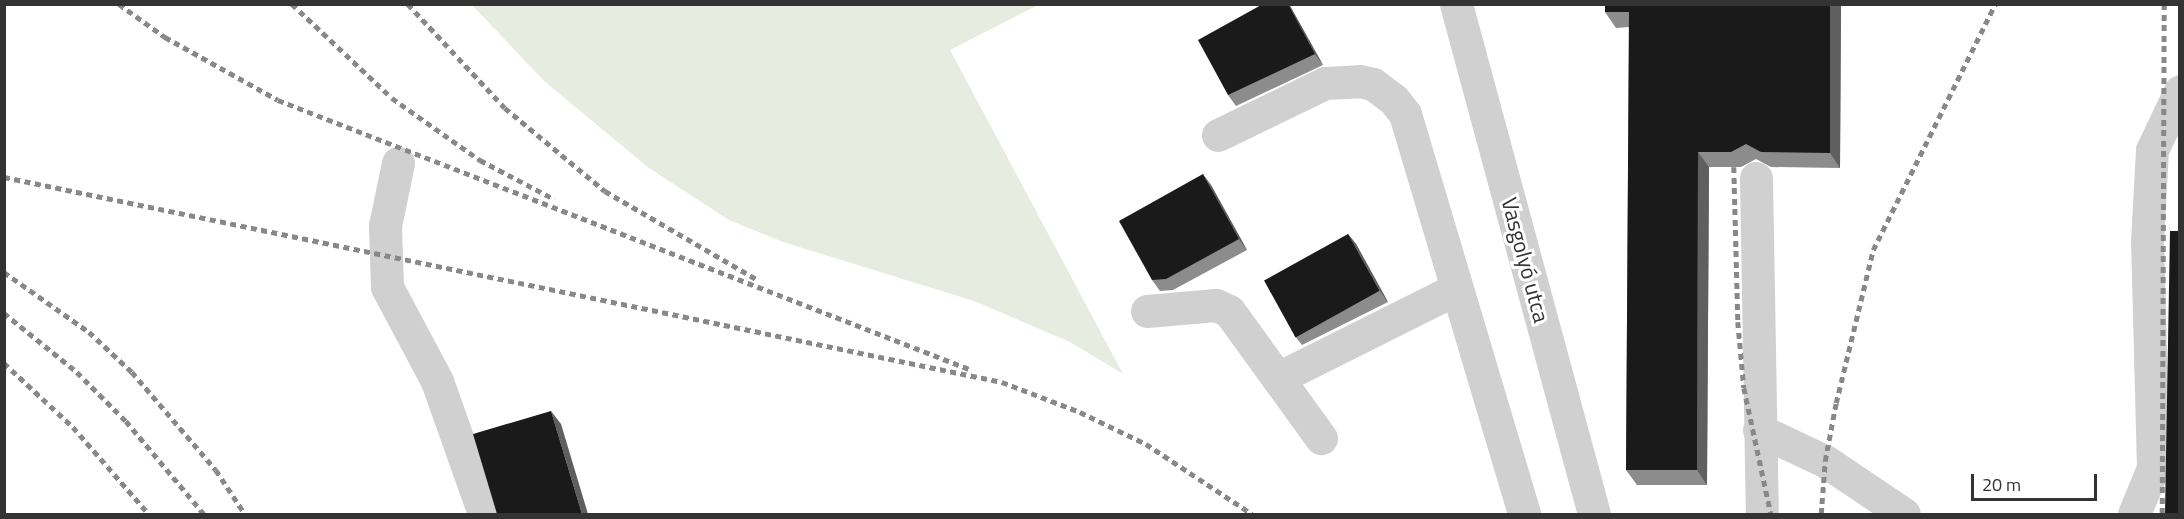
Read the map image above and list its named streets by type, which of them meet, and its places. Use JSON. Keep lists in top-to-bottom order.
{
  "streets": {
    "street": ["Vasgolyó utca"]
  },
  "scale_bar": "20 m"
}
